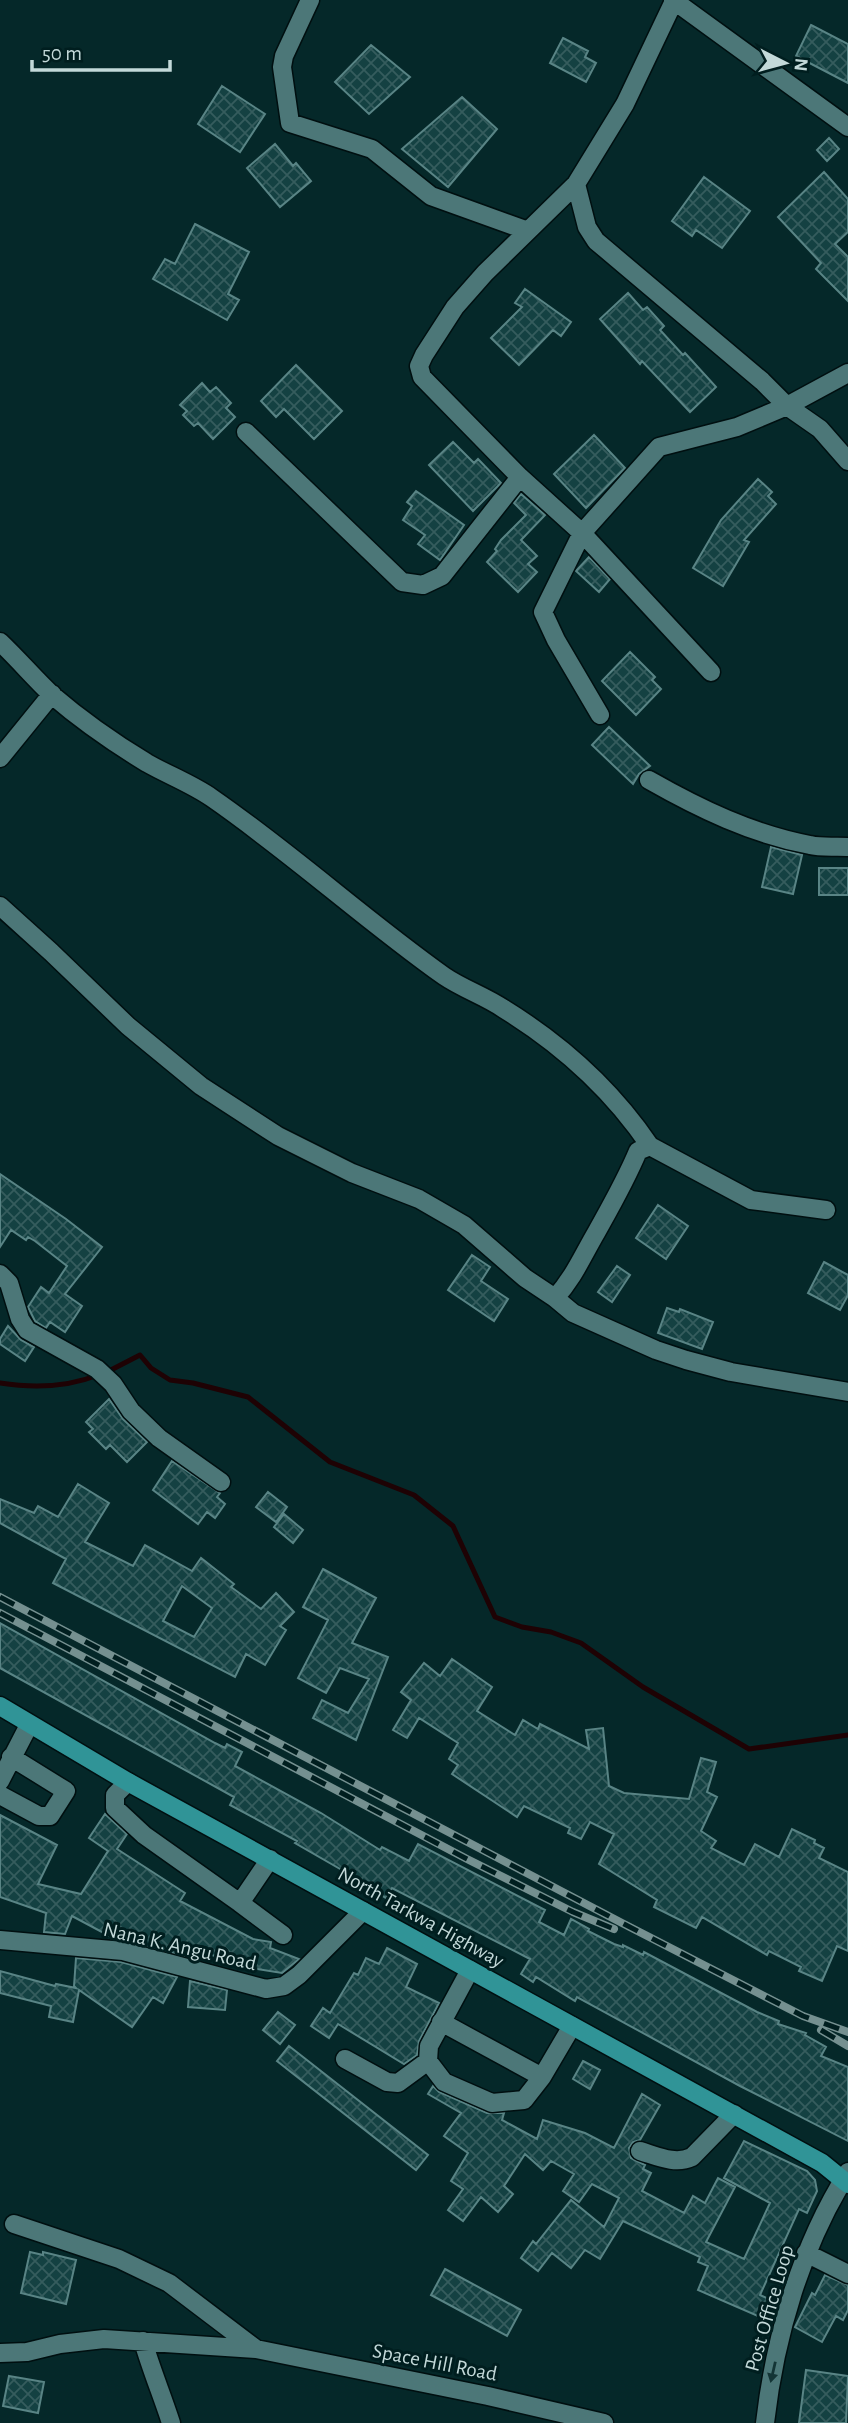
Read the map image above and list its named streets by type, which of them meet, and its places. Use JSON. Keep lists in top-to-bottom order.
{
  "streets": {
    "main road": ["North Tarkwa Highway"],
    "street": ["Nana K. Angu Road", "Post Office Loop", "Space Hill Road"]
  },
  "crossings": [
    ["North Tarkwa Highway", "Nana K. Angu Road"],
    ["North Tarkwa Highway", "Post Office Loop"]
  ],
  "one_way": ["Post Office Loop"],
  "scale_bar": "50 m",
  "north": "right"
}
